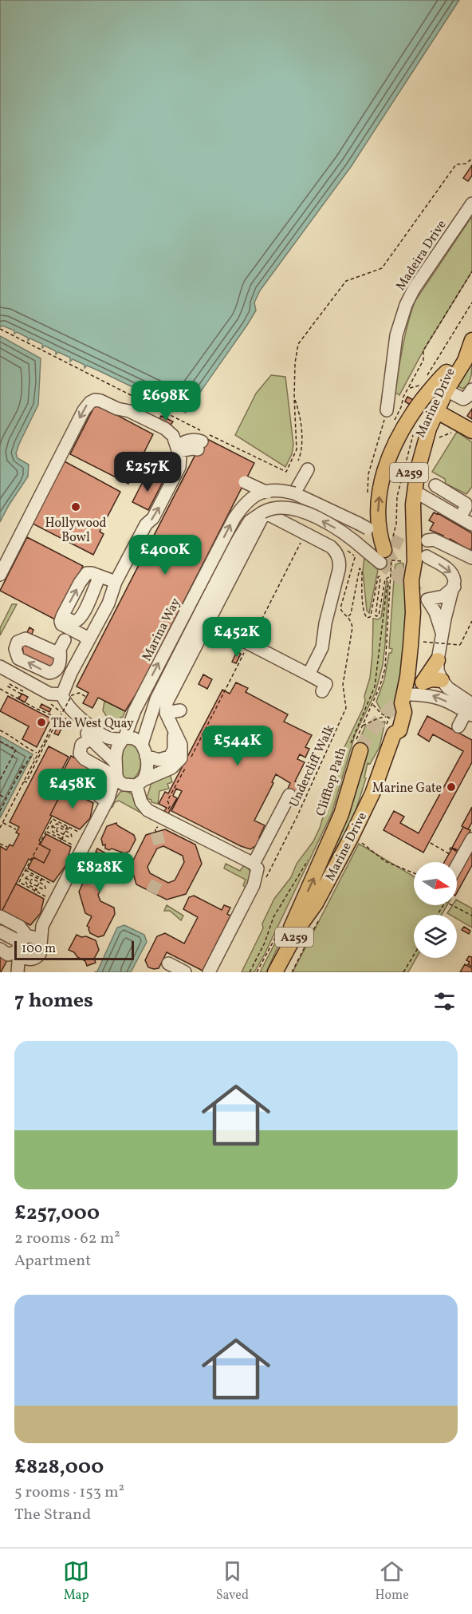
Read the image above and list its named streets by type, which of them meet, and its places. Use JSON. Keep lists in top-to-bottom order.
{
  "streets": {
    "main road": ["Marine Drive", "A259"],
    "street": ["Madeira Drive", "Marina Way"],
    "path": ["Undercliff Walk", "Clifftop Path"]
  },
  "crossings": [
    ["Marine Drive", "A259"]
  ],
  "places": ["Hollywood Bowl", "The West Quay", "Marine Gate"],
  "scale_bar": "100 m",
  "north": "right",
  "page": {
    "price": [
      "£698K",
      "£257K",
      "£400K",
      "£452K",
      "£544K",
      "£458K",
      "£828K"
    ],
    "scale": "100 m",
    "heading": "7 homes",
    "list": [
      {
        "name": "£257,000",
        "note": "2 rooms · 62 m² · Apartment"
      },
      {
        "name": "£828,000",
        "note": "5 rooms · 153 m² · The Strand"
      }
    ],
    "tabs": ["Map", "Saved", "Home"]
  }
}
